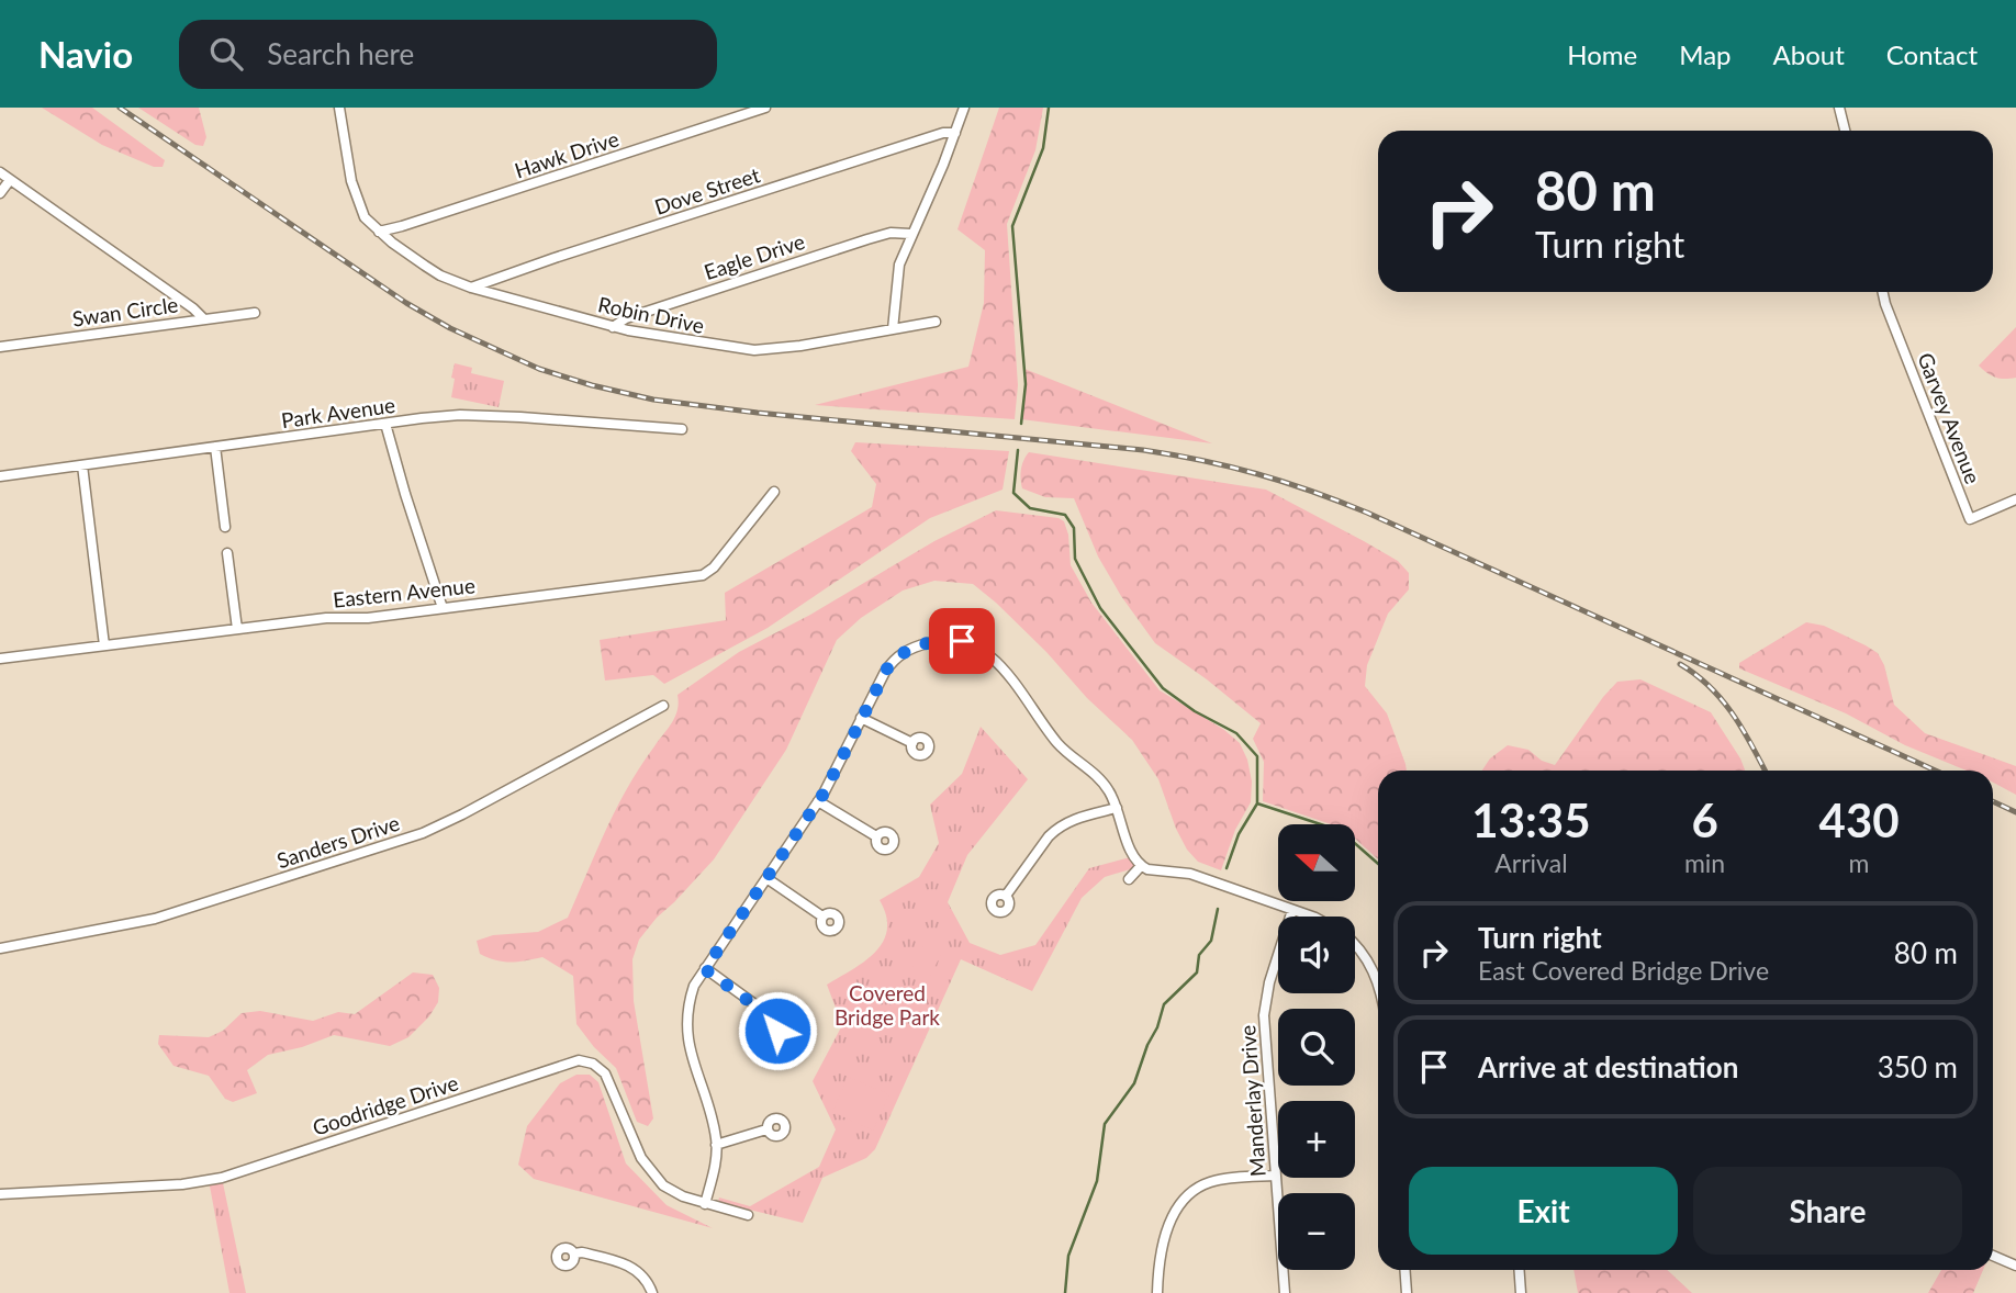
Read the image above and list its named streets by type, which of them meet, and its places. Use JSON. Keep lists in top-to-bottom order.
{
  "streets": {
    "street": [
      "Hawk Drive",
      "Dove Street",
      "Eagle Drive",
      "Swan Circle",
      "Robin Drive",
      "Park Avenue",
      "Garvey Avenue",
      "Eastern Avenue",
      "Sanders Drive",
      "Manderlay Drive",
      "Goodridge Drive"
    ]
  },
  "crossings": [
    ["Hawk Drive", "Robin Drive"],
    ["Dove Street", "Robin Drive"],
    ["Eagle Drive", "Robin Drive"]
  ],
  "parks": ["Covered Bridge Park"],
  "north": "left",
  "page": {
    "header": "Navio",
    "search": "Search here",
    "nav": [
      "Home",
      "Map",
      "About",
      "Contact"
    ],
    "turn": ["80 m", "Turn right"],
    "eta": [
      "13:35",
      "Arrival",
      "6",
      "min",
      "430",
      "m"
    ],
    "map_buttons": ["+", "−"],
    "list": [
      {
        "name": "Turn right",
        "note": "East Covered Bridge Drive",
        "value": "80 m"
      },
      {
        "name": "Arrive at destination",
        "value": "350 m"
      }
    ],
    "buttons": ["Exit", "Share"]
  }
}
